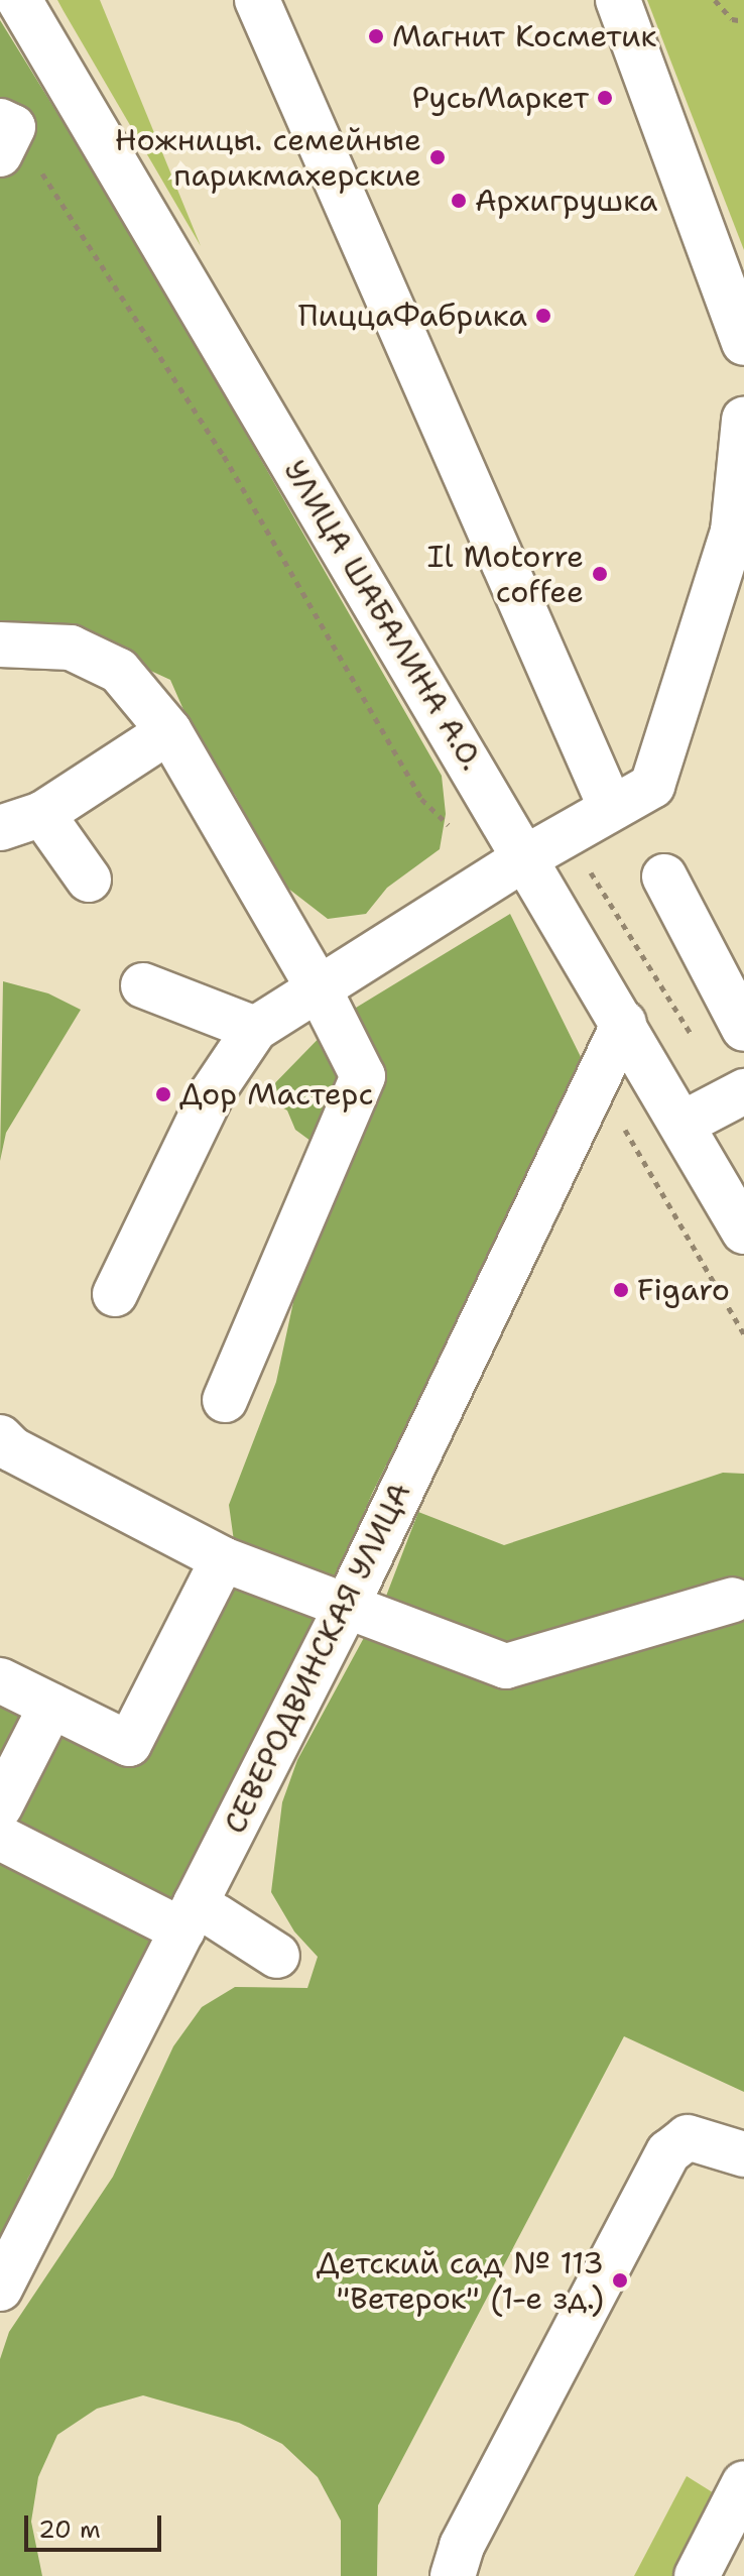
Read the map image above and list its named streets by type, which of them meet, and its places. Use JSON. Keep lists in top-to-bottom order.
{
  "streets": {
    "street": ["УЛИЦА ШАБАЛИНА А.О.", "СЕВЕРОДВИНСКАЯ УЛИЦА"]
  },
  "crossings": [
    ["УЛИЦА ШАБАЛИНА А.О.", "СЕВЕРОДВИНСКАЯ УЛИЦА"]
  ],
  "places": [
    "Магнит Косметик",
    "РусьМаркет",
    "Ножницы. семейные парикмахерские",
    "Архигрушка",
    "ПиццаФабрика",
    "Il Motorre coffee",
    "Дор Мастерс",
    "Figaro",
    "Детский сад № 113 \"Ветерок\" (1-е зд.)"
  ],
  "scale_bar": "20 m"
}
